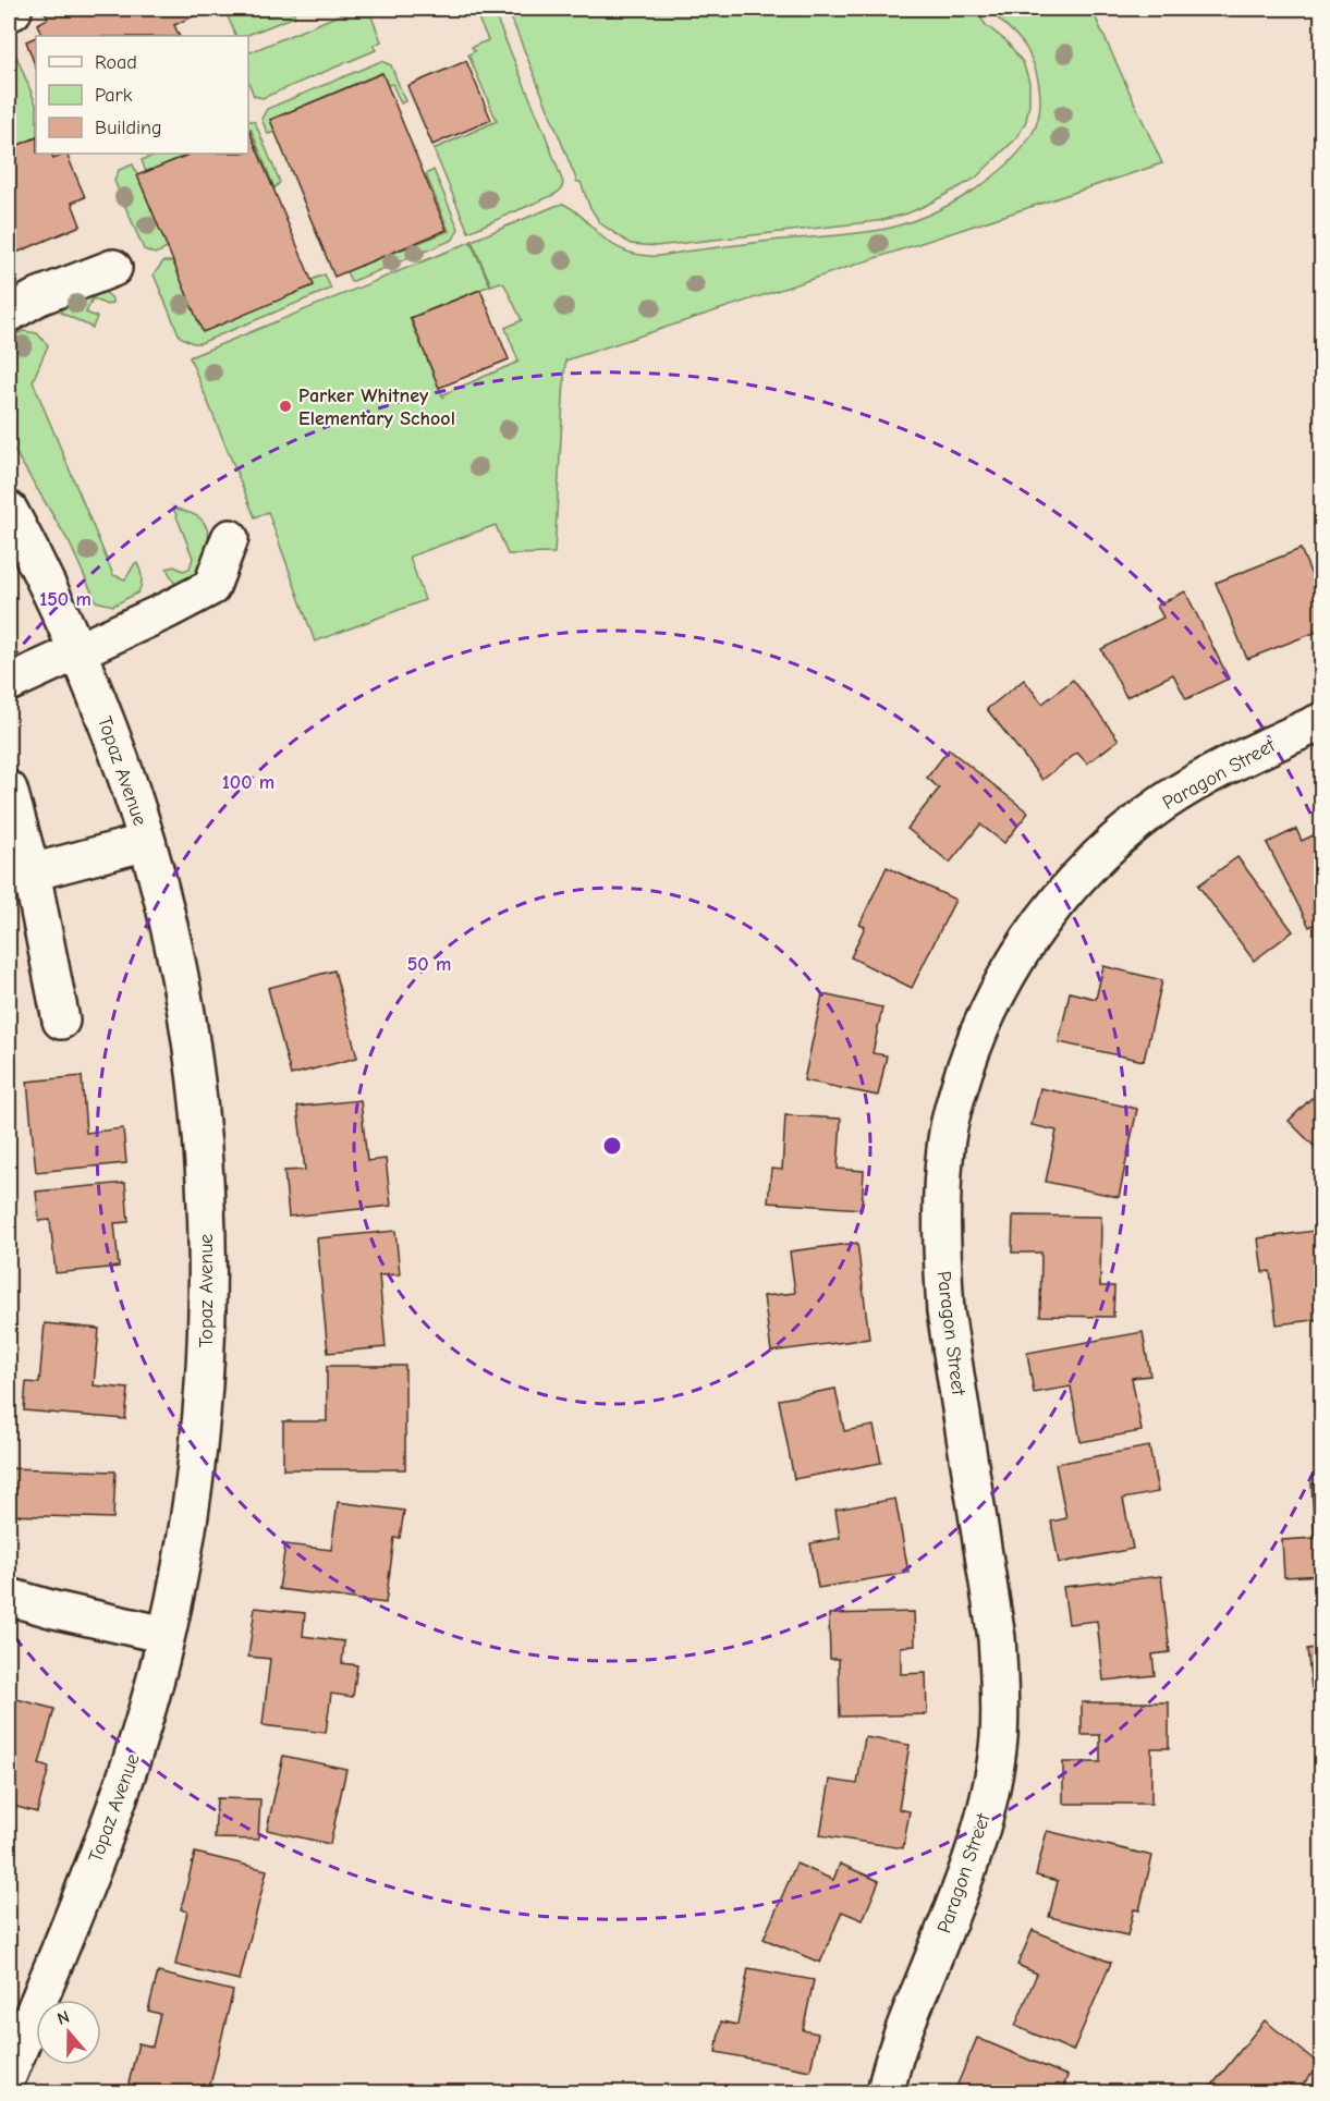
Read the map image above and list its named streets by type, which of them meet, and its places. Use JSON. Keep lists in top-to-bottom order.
{
  "streets": {
    "street": ["Topaz Avenue", "Paragon Street"]
  },
  "places": ["Parker Whitney Elementary School"],
  "legend": ["Road", "Park", "Building"],
  "north": "top",
  "rings": ["150 m", "100 m", "50 m"]
}
